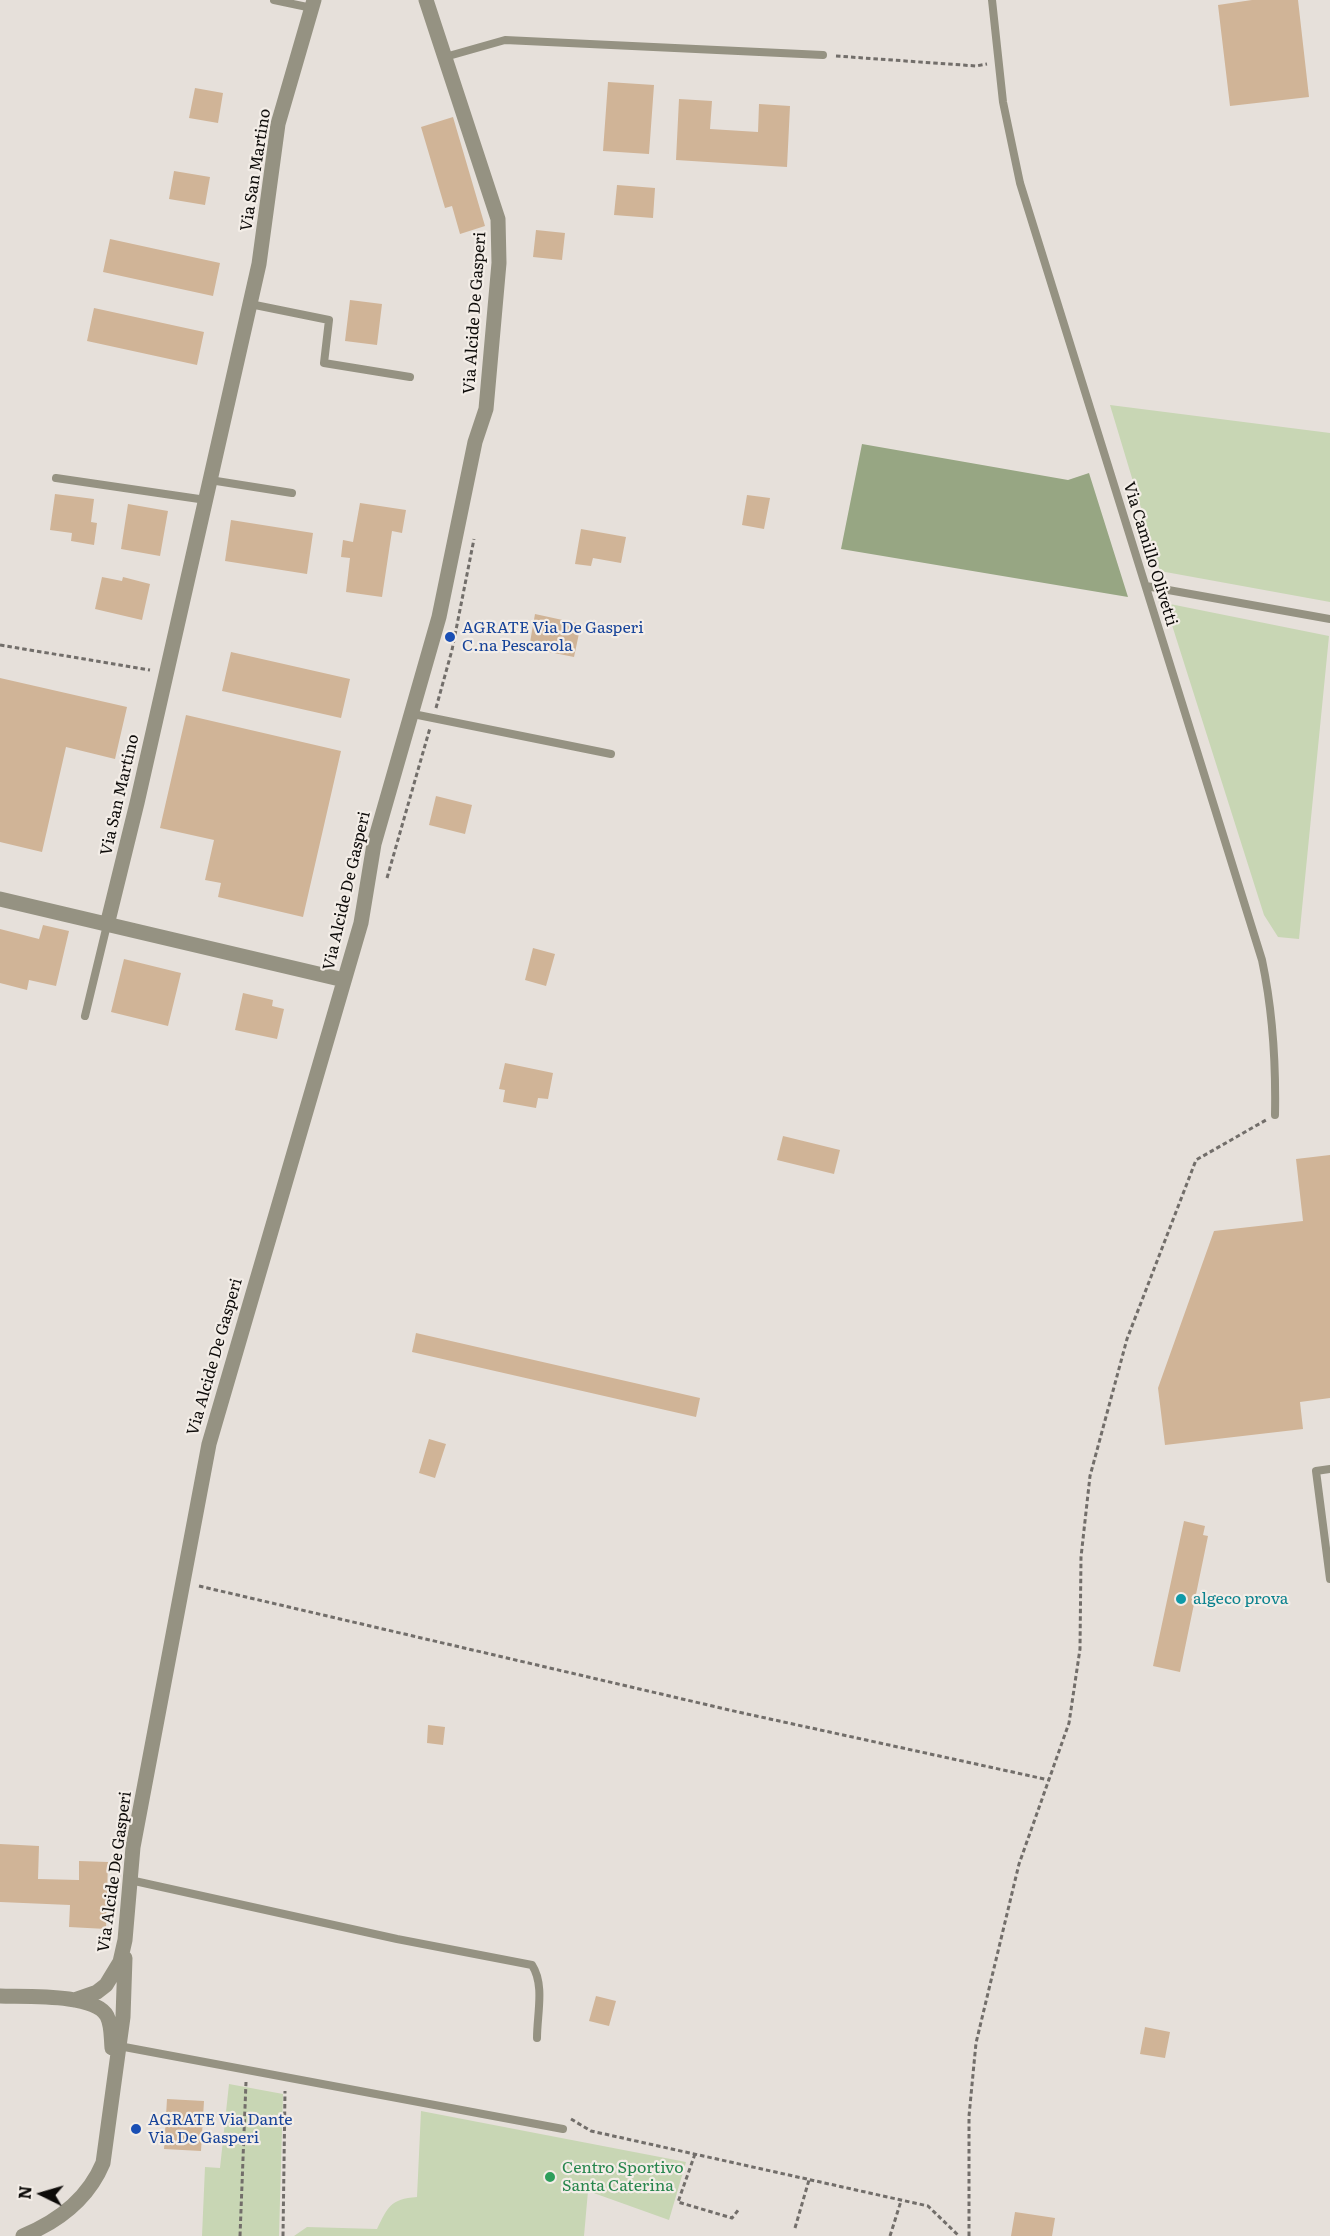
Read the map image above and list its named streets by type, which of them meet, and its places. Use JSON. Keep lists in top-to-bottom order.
{
  "streets": {
    "street": ["Via San Martino", "Via Alcide De Gasperi"],
    "lane": ["Via Camillo Olivetti"]
  },
  "places": [
    "AGRATE Via De Gasperi C.na Pescarola",
    "algeco prova",
    "AGRATE Via Dante Via De Gasperi",
    "Centro Sportivo Santa Caterina"
  ],
  "north": "left"
}
